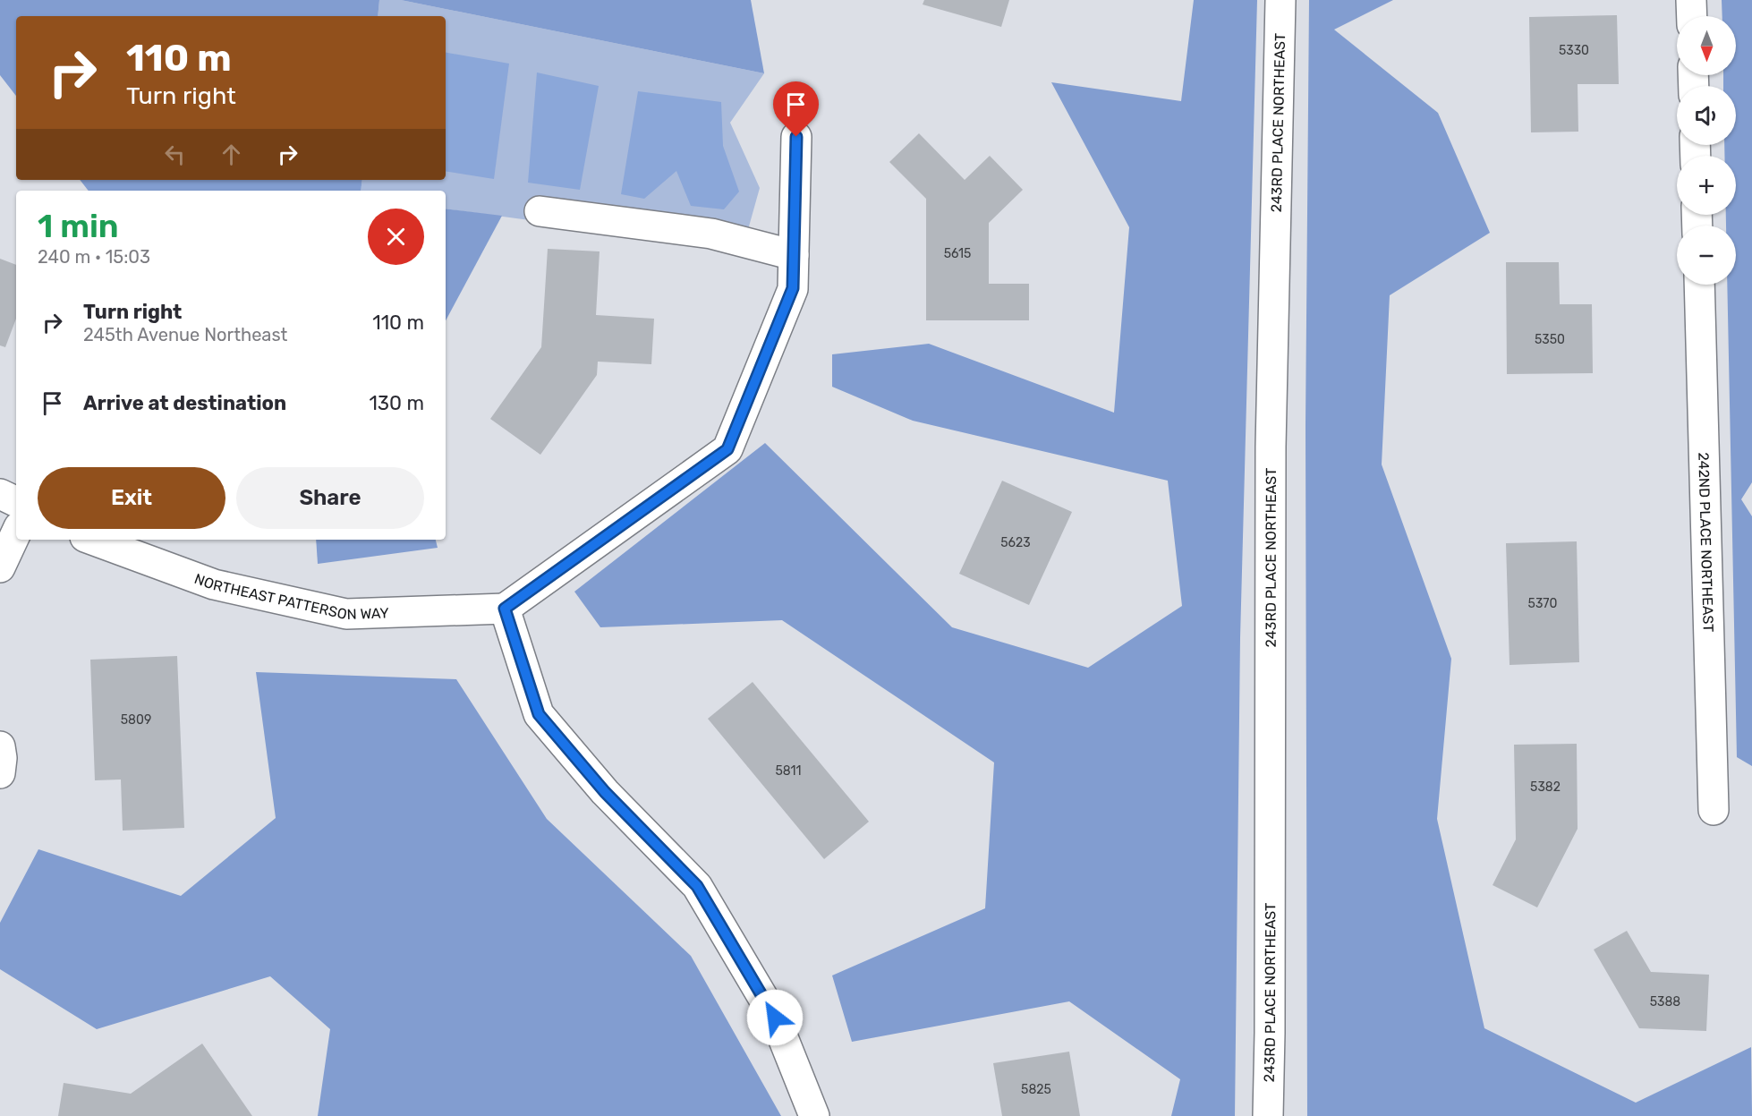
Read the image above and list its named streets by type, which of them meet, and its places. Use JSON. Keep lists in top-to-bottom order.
{
  "streets": {
    "street": ["243RD PLACE NORTHEAST", "242ND PLACE NORTHEAST", "NORTHEAST PATTERSON WAY"]
  },
  "house_numbers": [
    "5330",
    "5615",
    "5350",
    "5623",
    "5370",
    "5809",
    "5811",
    "5382",
    "5388",
    "5825"
  ],
  "north": "bottom",
  "page": {
    "map_buttons": ["+", "−"],
    "turn": ["110 m", "Turn right"],
    "heading": ["1 min", "240 m · 15:03"],
    "list": [
      {
        "name": "Turn right",
        "note": "245th Avenue Northeast",
        "value": "110 m"
      },
      {
        "name": "Arrive at destination",
        "value": "130 m"
      }
    ],
    "buttons": ["Exit", "Share"]
  }
}
